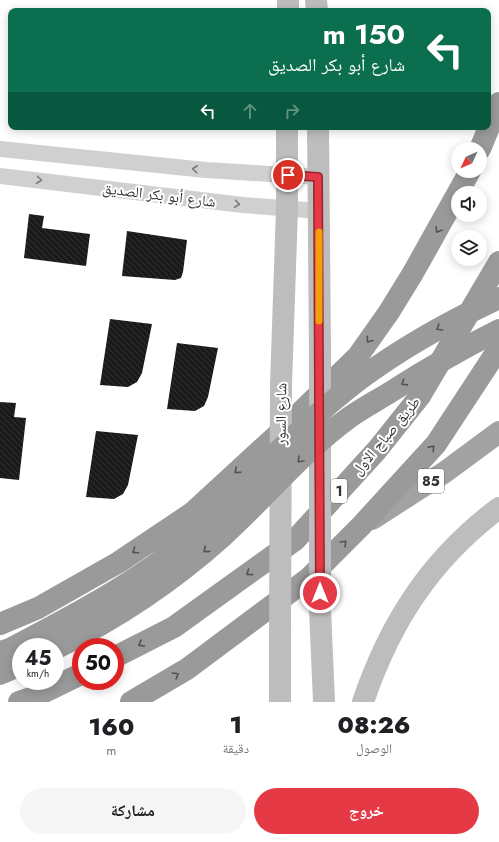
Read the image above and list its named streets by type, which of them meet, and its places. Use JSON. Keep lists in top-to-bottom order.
{
  "streets": {
    "highway": ["طريق صباح الاول", "85", "1"],
    "main road": ["شارع السور"],
    "street": ["شارع أبو بكر الصديق"]
  },
  "crossings": [
    ["شارع أبو بكر الصديق", "شارع السور"]
  ],
  "north": "bottom left",
  "page": {
    "turn": ["150 m", "شارع أبو بكر الصديق"],
    "speed": "45 km/h",
    "limit": "50",
    "eta": [
      "08:26",
      "الوصول",
      "1",
      "دقيقة",
      "160",
      "m"
    ],
    "buttons": ["خروج", "مشاركة"]
  }
}
